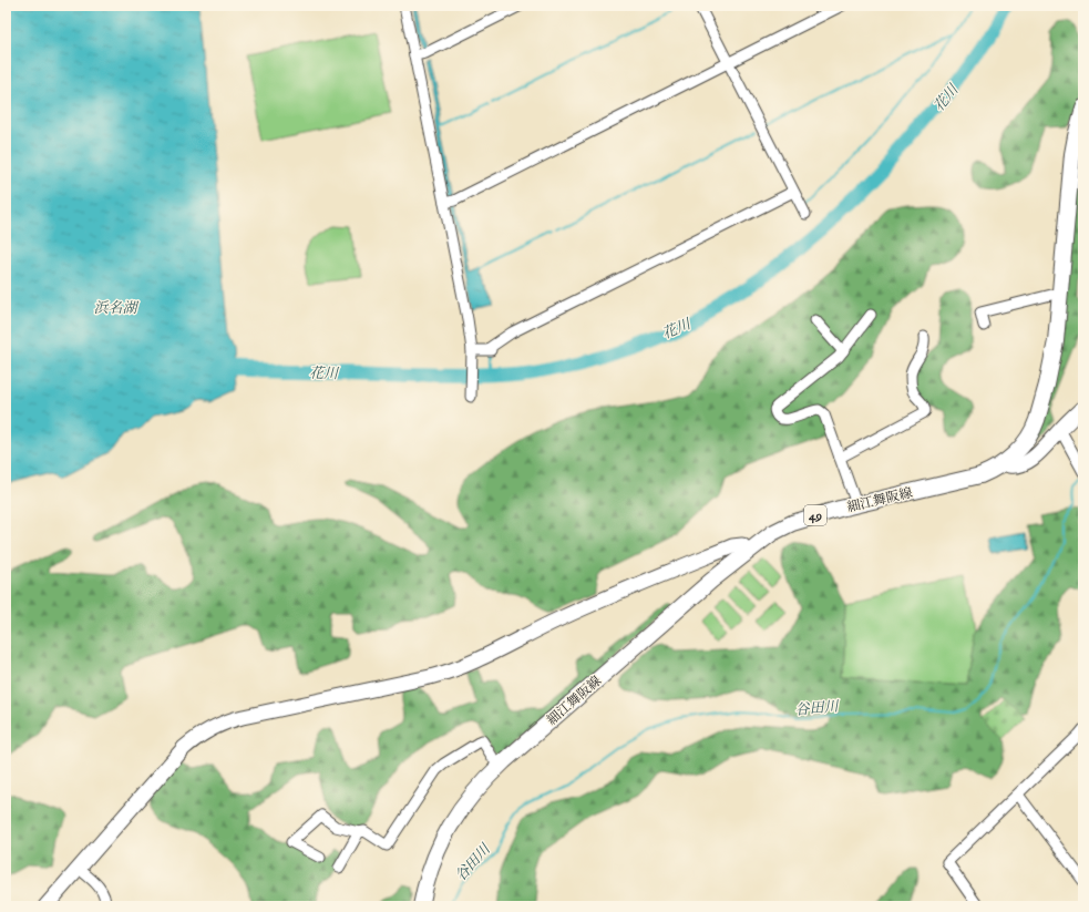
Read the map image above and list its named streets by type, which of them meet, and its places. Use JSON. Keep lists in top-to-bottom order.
{
  "streets": {
    "main road": ["細江舞阪線", "49"]
  },
  "water": ["花川", "浜名湖", "谷田川"]
}
